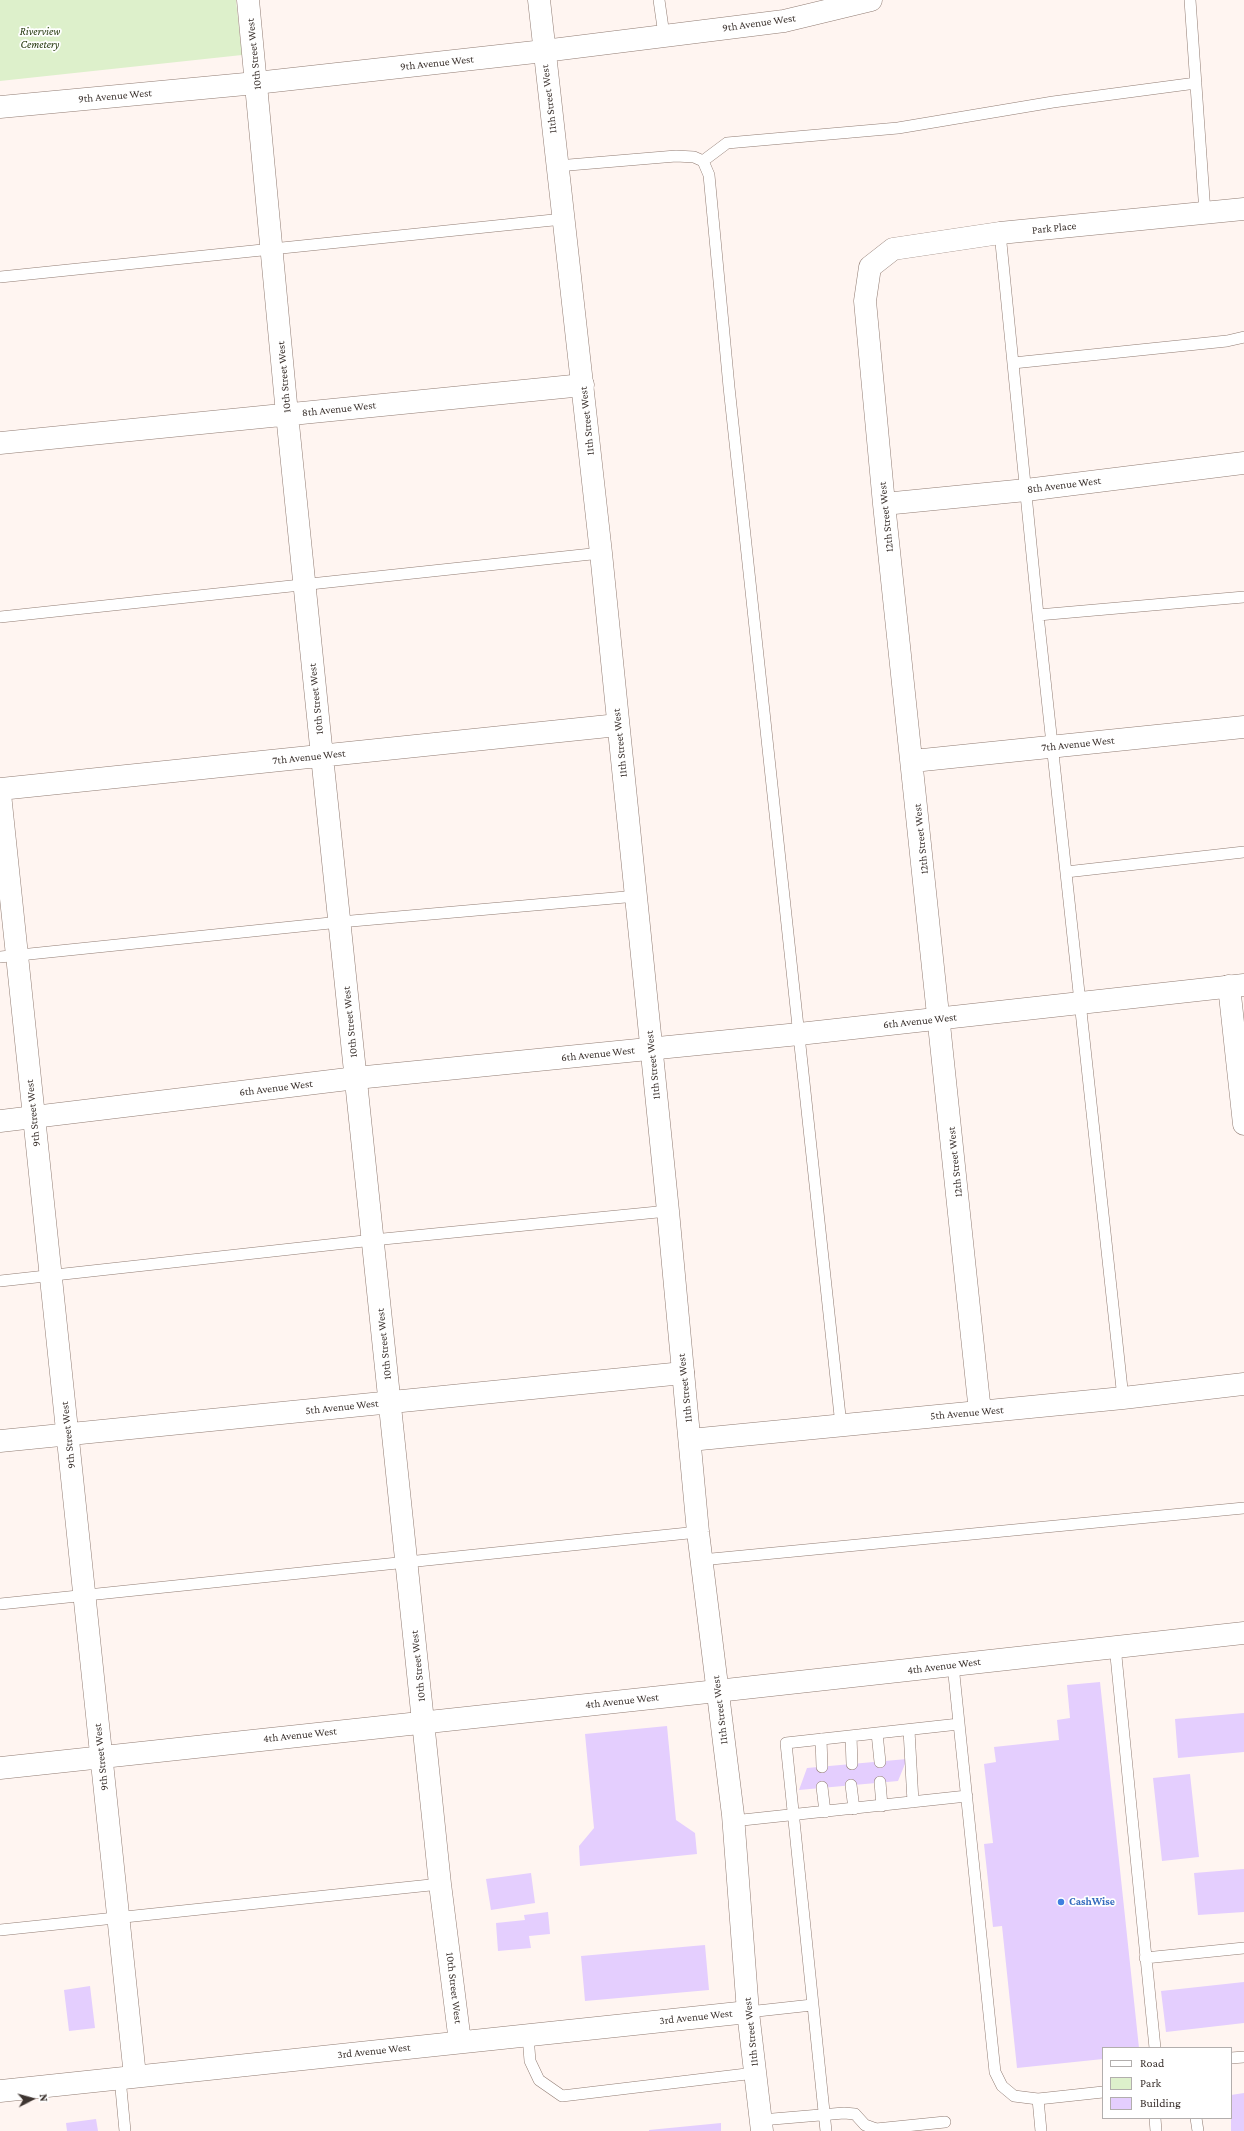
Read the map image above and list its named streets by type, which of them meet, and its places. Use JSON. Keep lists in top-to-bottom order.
{
  "streets": {
    "street": [
      "9th Avenue West",
      "10th Street West",
      "11th Street West",
      "Park Place",
      "8th Avenue West",
      "12th Street West",
      "7th Avenue West",
      "6th Avenue West",
      "9th Street West",
      "5th Avenue West",
      "4th Avenue West",
      "3rd Avenue West"
    ]
  },
  "crossings": [
    ["9th Avenue West", "10th Street West"],
    ["9th Avenue West", "11th Street West"],
    ["10th Street West", "8th Avenue West"],
    ["10th Street West", "7th Avenue West"],
    ["10th Street West", "6th Avenue West"],
    ["10th Street West", "5th Avenue West"],
    ["10th Street West", "4th Avenue West"],
    ["10th Street West", "3rd Avenue West"],
    ["11th Street West", "8th Avenue West"],
    ["11th Street West", "7th Avenue West"],
    ["11th Street West", "6th Avenue West"],
    ["11th Street West", "5th Avenue West"],
    ["11th Street West", "4th Avenue West"],
    ["11th Street West", "3rd Avenue West"],
    ["Park Place", "12th Street West"],
    ["8th Avenue West", "12th Street West"],
    ["12th Street West", "7th Avenue West"],
    ["12th Street West", "6th Avenue West"],
    ["12th Street West", "5th Avenue West"],
    ["6th Avenue West", "9th Street West"],
    ["9th Street West", "5th Avenue West"],
    ["9th Street West", "4th Avenue West"],
    ["9th Street West", "3rd Avenue West"]
  ],
  "parks": ["Riverview Cemetery"],
  "places": ["CashWise"],
  "legend": ["Road", "Park", "Building"],
  "north": "right"
}
